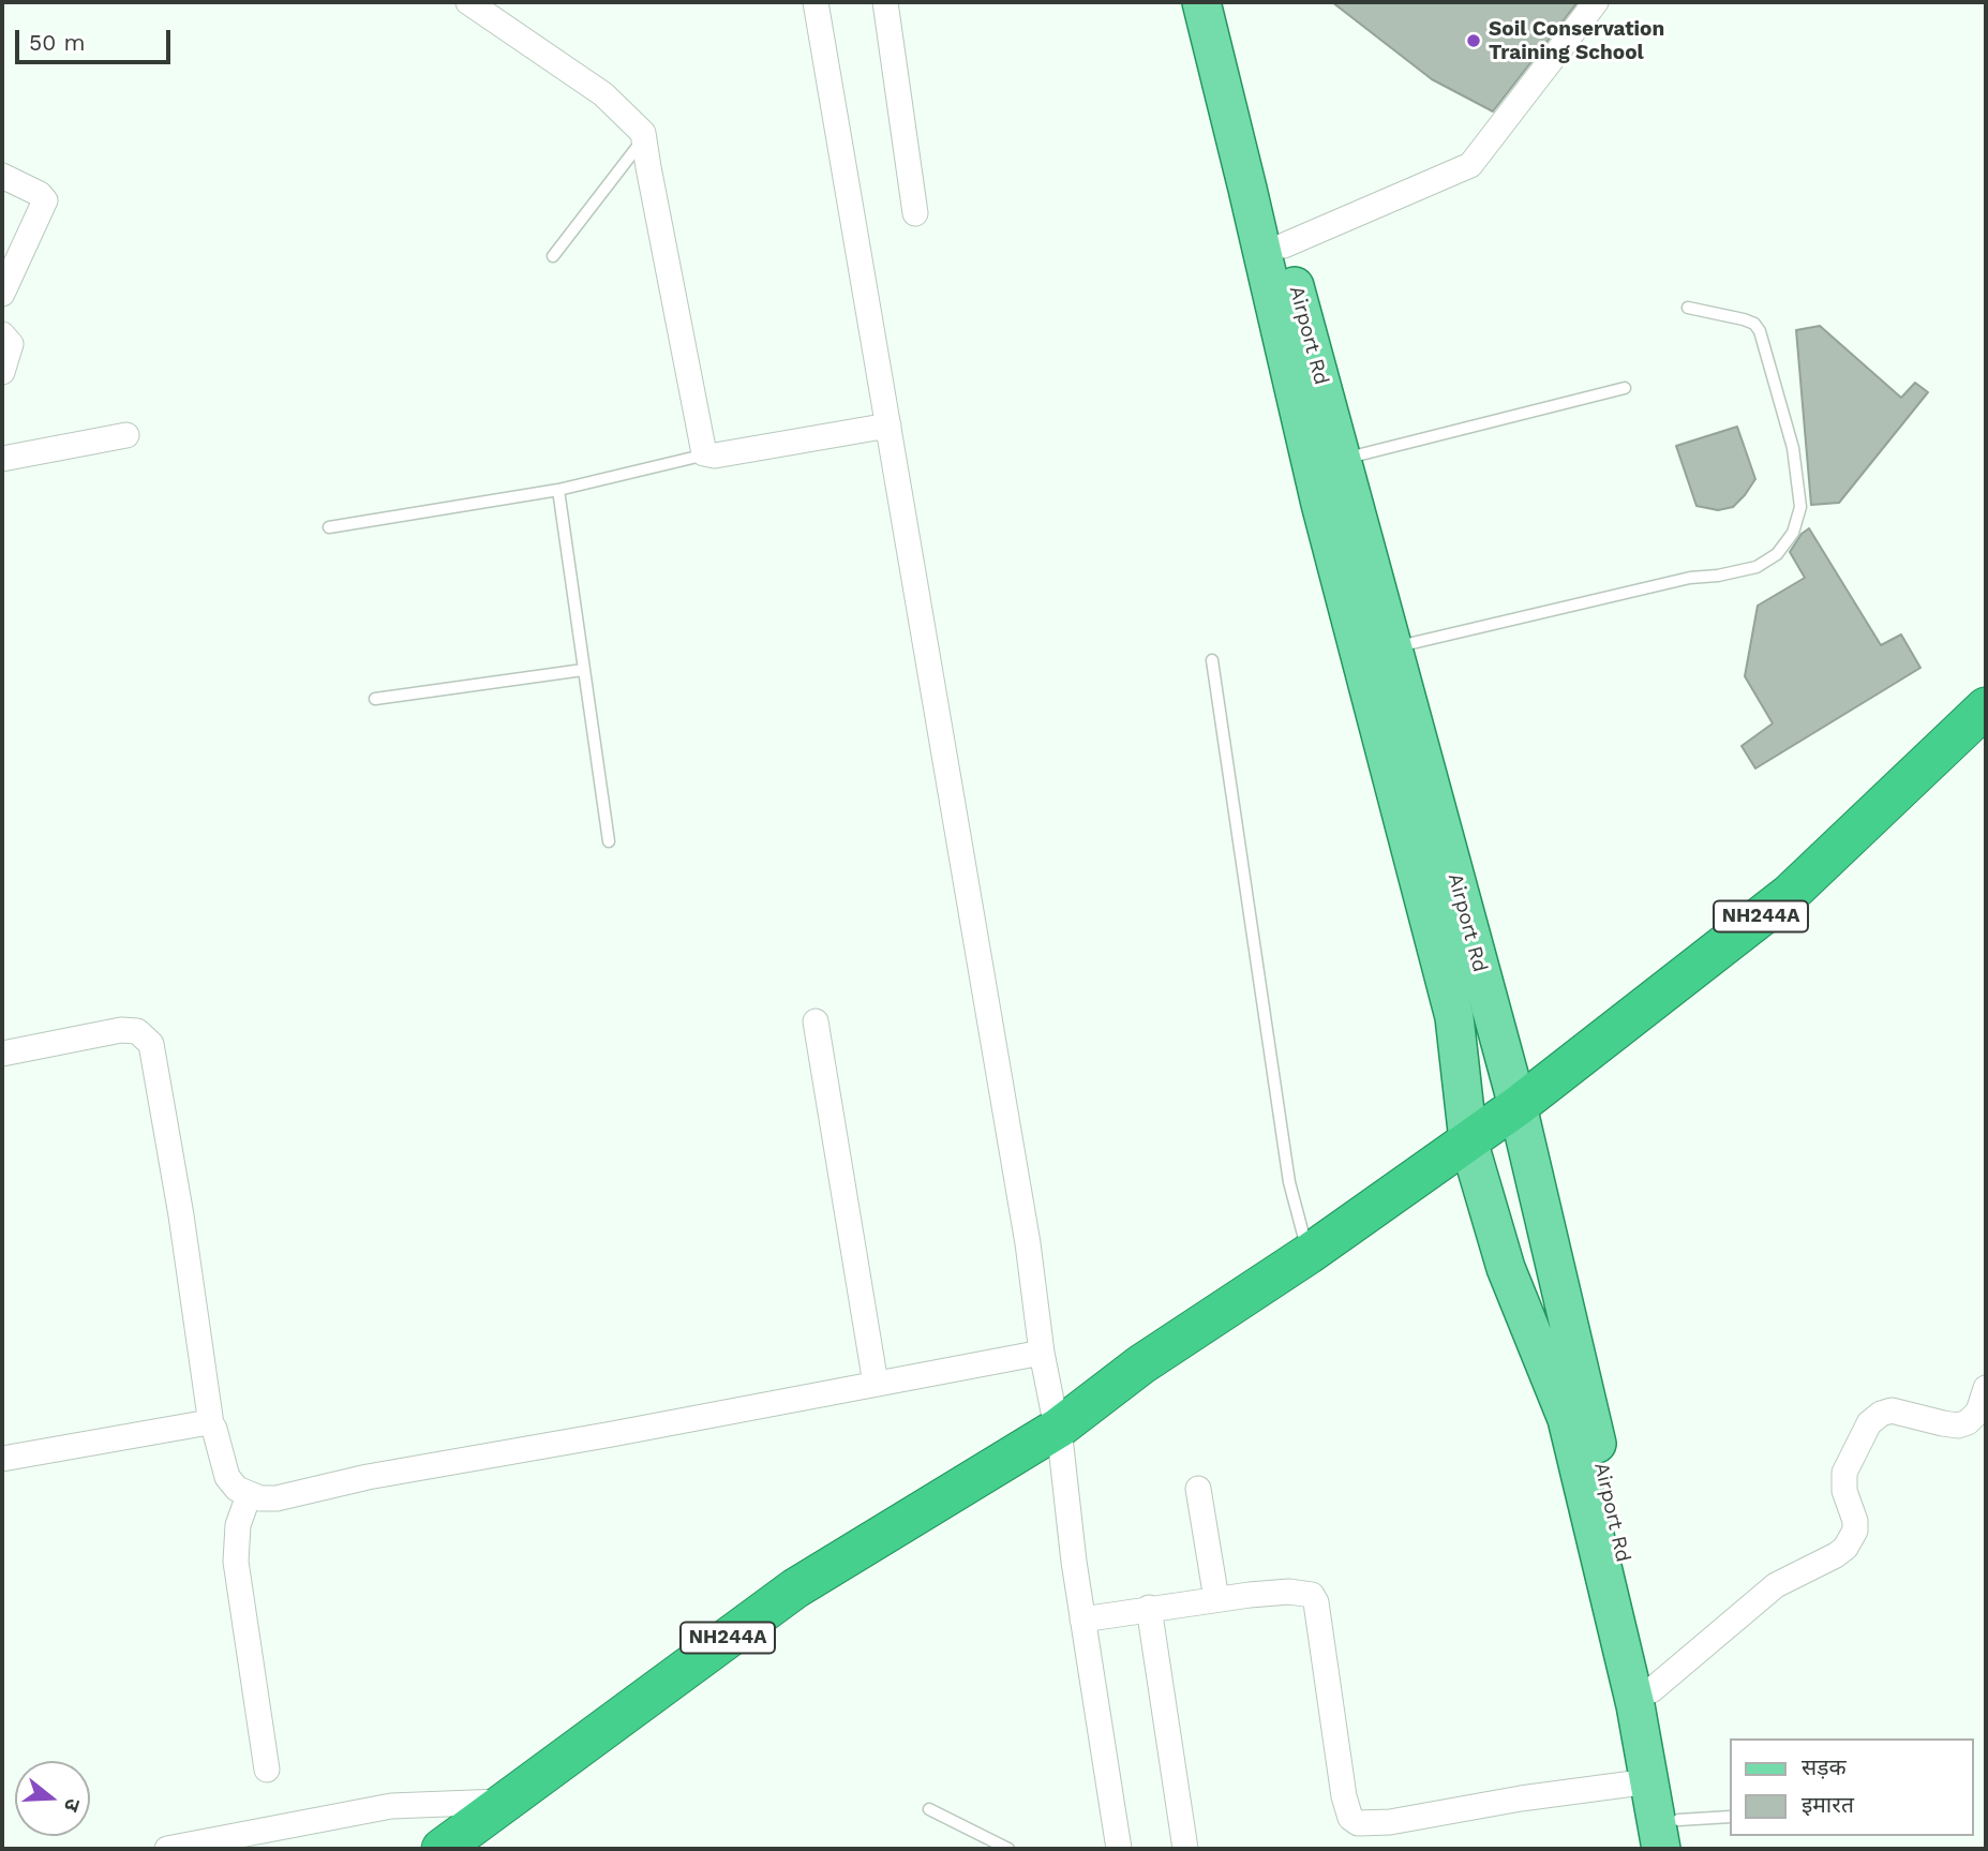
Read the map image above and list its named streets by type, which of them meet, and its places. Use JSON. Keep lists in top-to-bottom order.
{
  "streets": {
    "highway": ["NH244A"],
    "main road": ["Airport Rd"]
  },
  "crossings": [
    ["Airport Rd", "NH244A"]
  ],
  "places": ["Soil Conservation Training School"],
  "legend": ["सड़क", "इमारत"],
  "scale_bar": "50 m",
  "north": "right"
}
